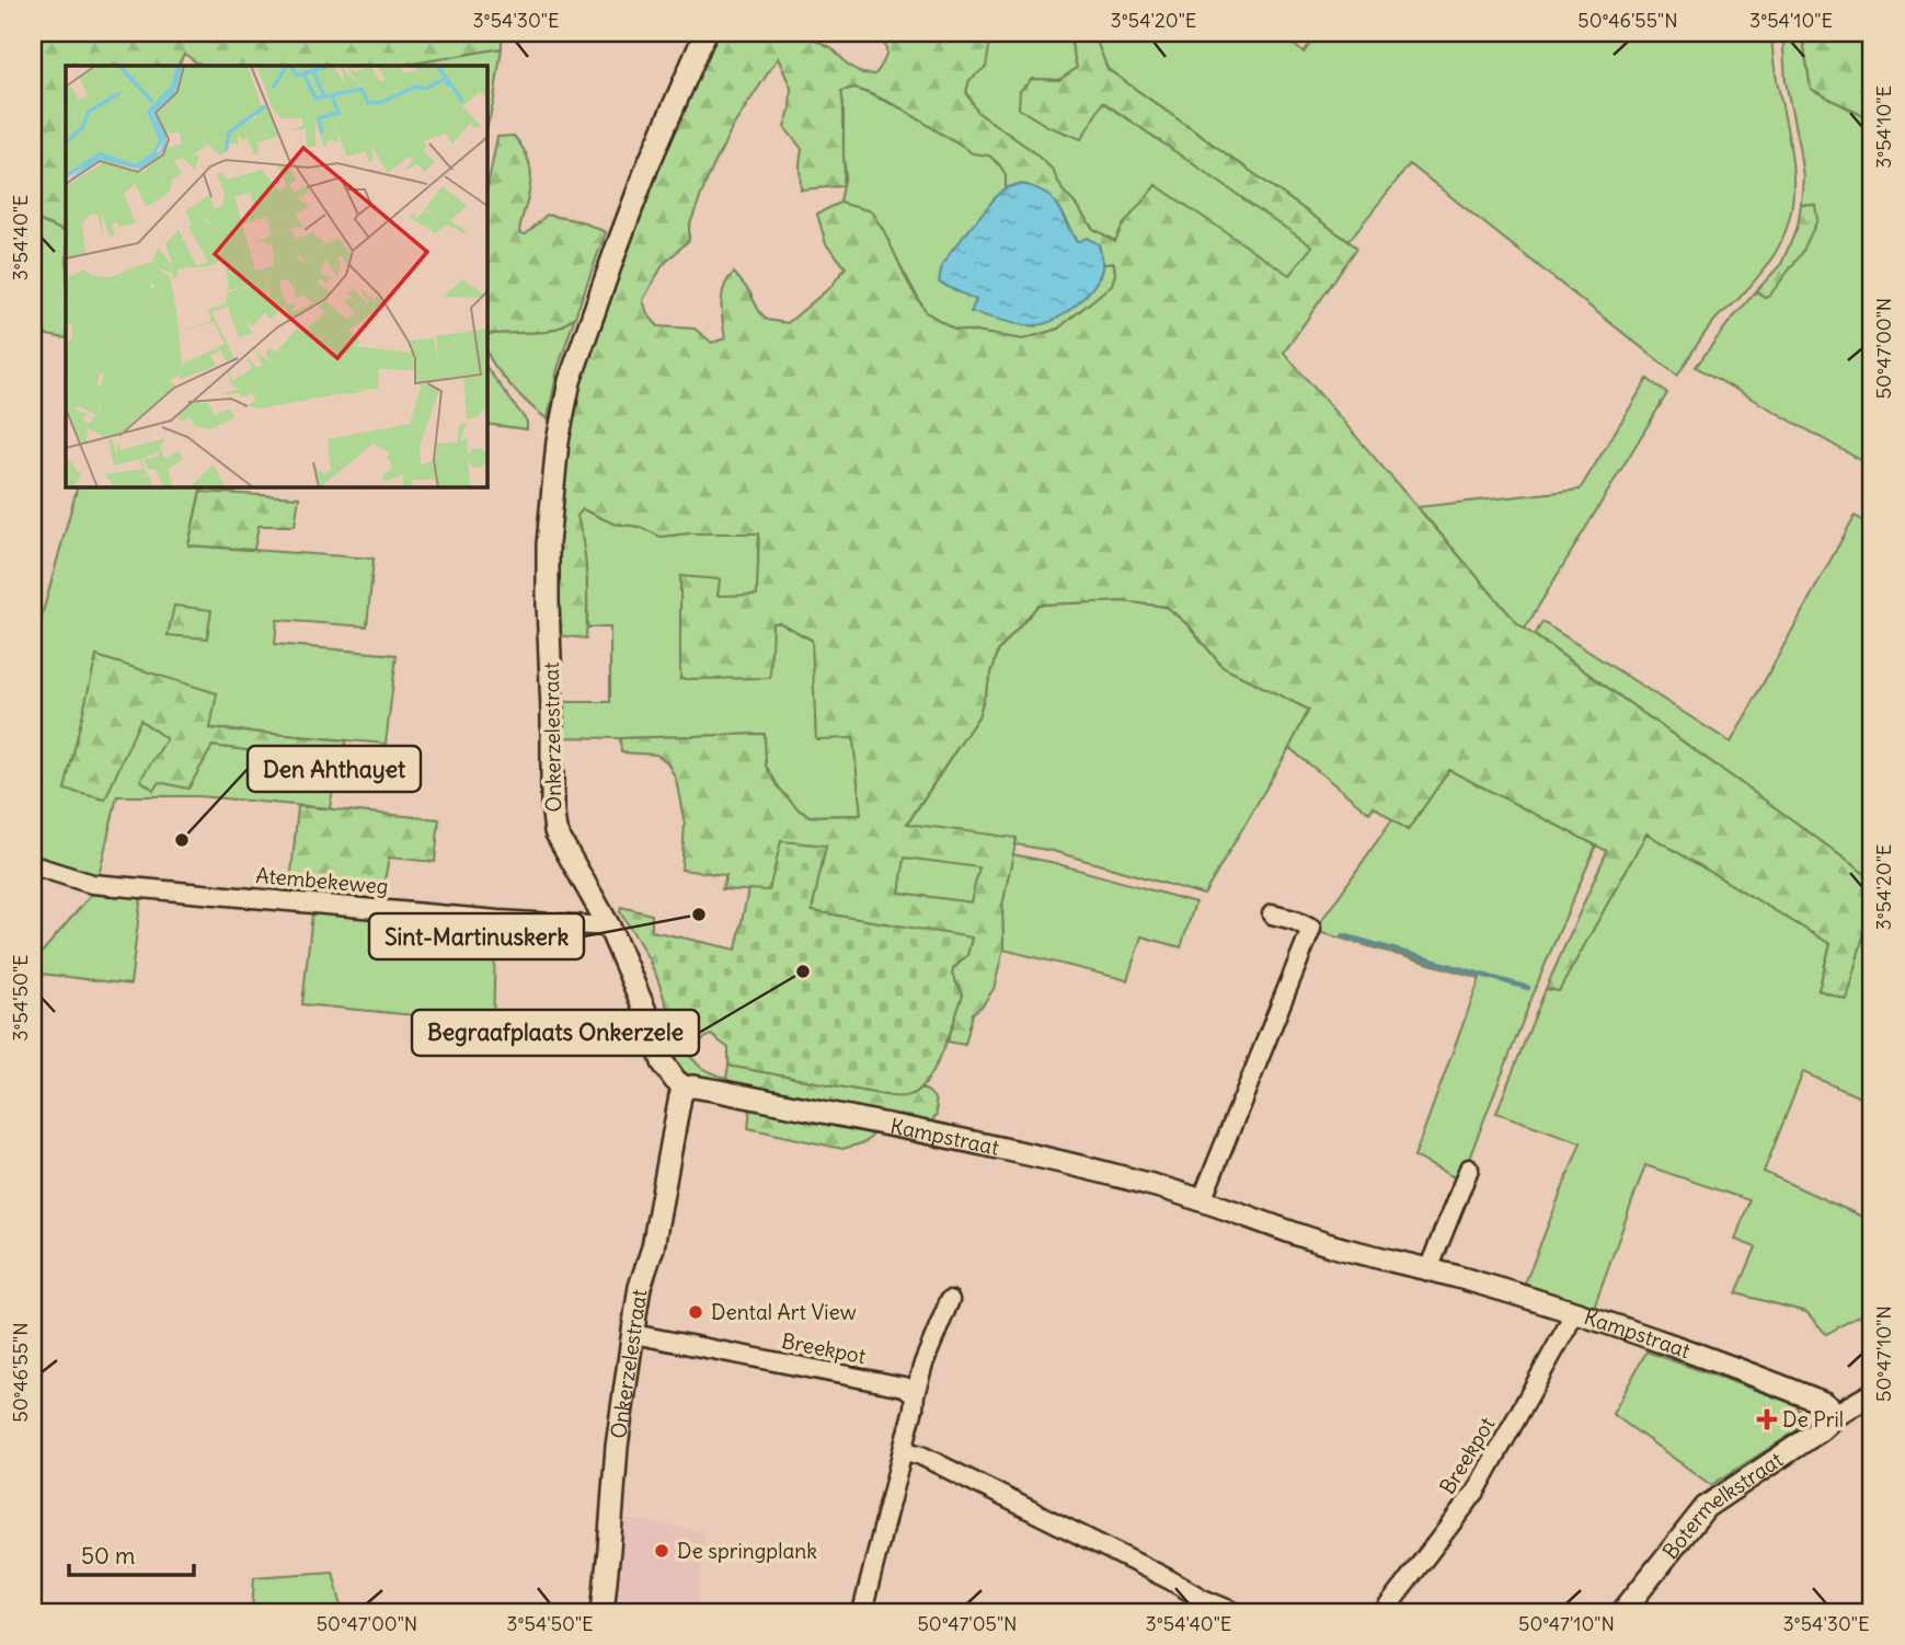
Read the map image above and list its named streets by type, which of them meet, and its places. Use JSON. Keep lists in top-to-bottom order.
{
  "streets": {
    "street": [
      "Onkerzelestraat",
      "Atembekeweg",
      "Kampstraat",
      "Breekpot",
      "Botermelkstraat"
    ]
  },
  "crossings": [
    ["Onkerzelestraat", "Atembekeweg"],
    ["Onkerzelestraat", "Kampstraat"],
    ["Onkerzelestraat", "Breekpot"],
    ["Kampstraat", "Breekpot"],
    ["Kampstraat", "Botermelkstraat"]
  ],
  "places": {
    "other": [
      "Den Ahthayet",
      "Sint-Martinuskerk",
      "Begraafplaats Onkerzele",
      "Dental Art View",
      "De springplank"
    ],
    "health": ["De Pril"]
  },
  "scale_bar": "50 m",
  "coordinates": [
    "3°54'30\"E",
    "3°54'20\"E",
    "50°46'55\"N",
    "3°54'10\"E",
    "3°54'40\"E",
    "50°47'00\"N",
    "3°54'50\"E",
    "50°47'10\"N",
    "50°47'05\"N"
  ]
}
